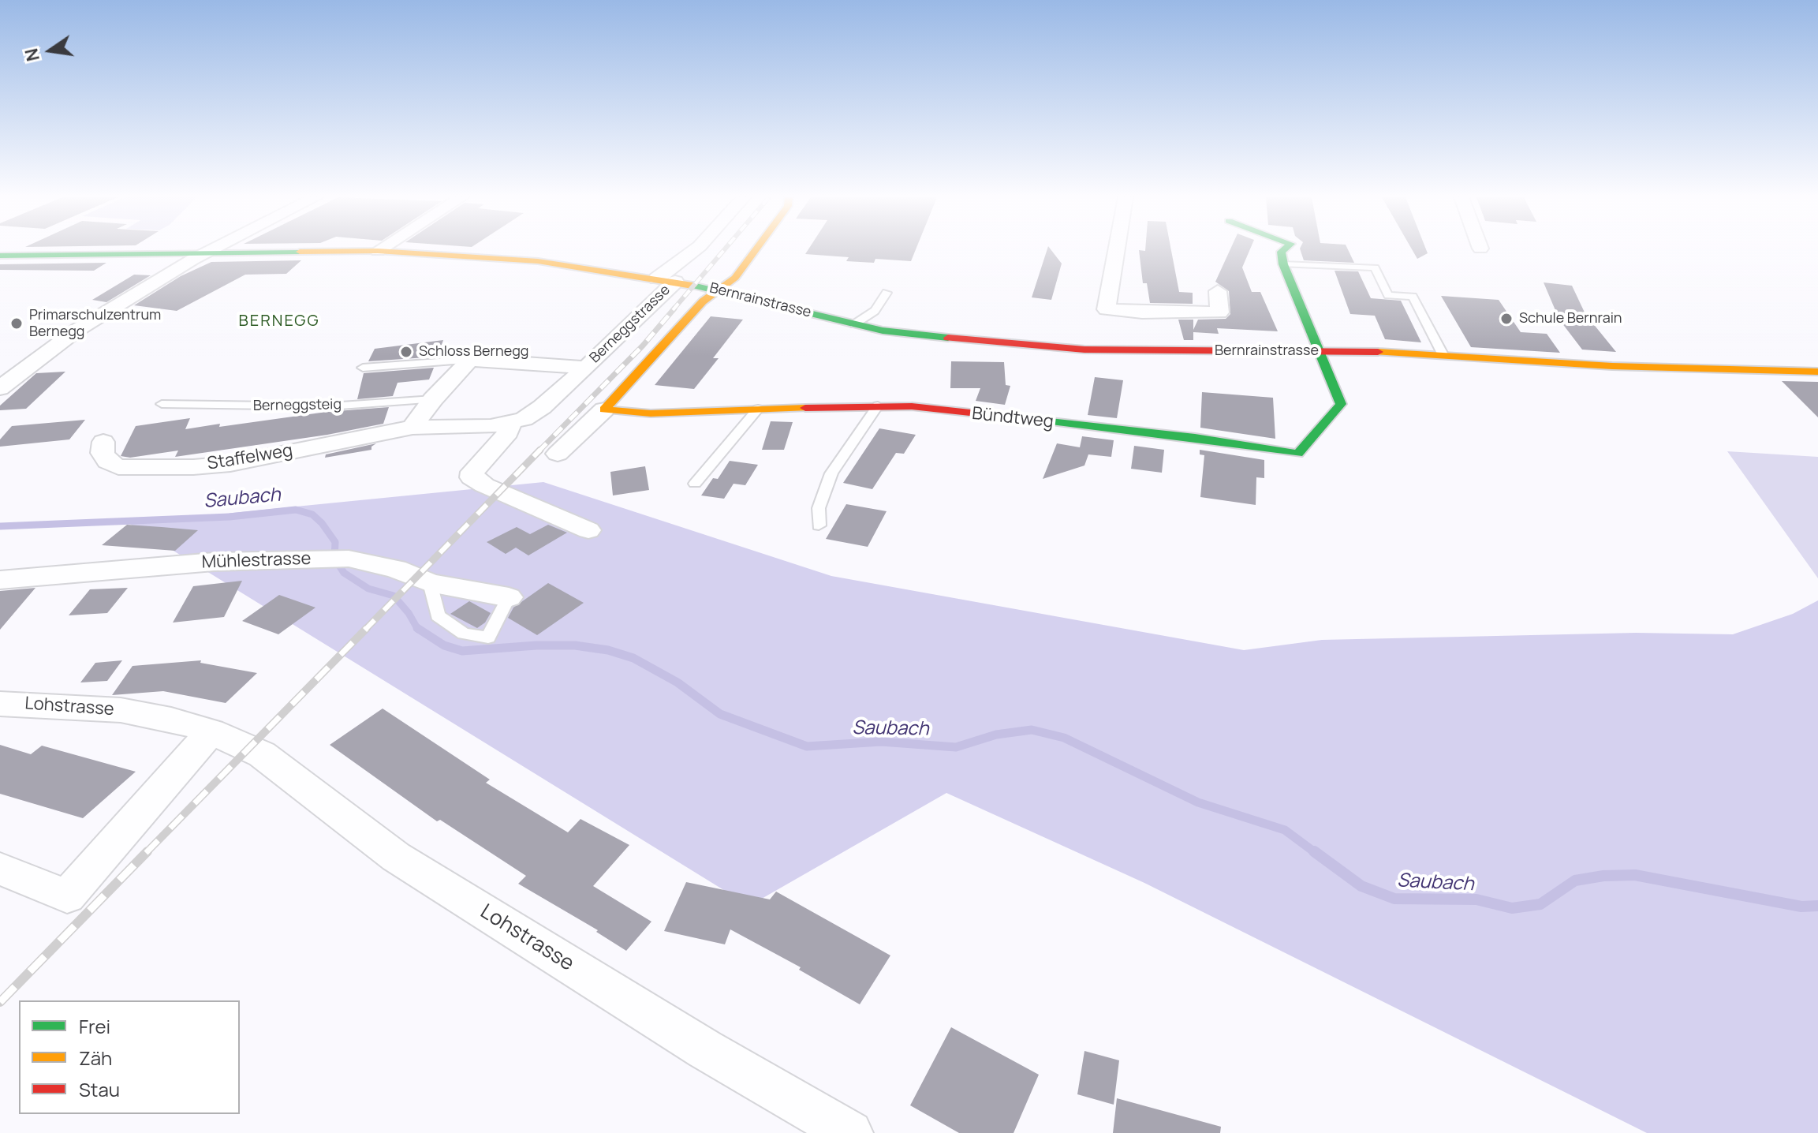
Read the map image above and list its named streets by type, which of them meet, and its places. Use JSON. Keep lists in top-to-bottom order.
{
  "streets": {
    "main road": ["Bernrainstrasse", "Bündtweg"],
    "street": [
      "Berneggstrasse",
      "Staffelweg",
      "Mühlestrasse",
      "Lohstrasse"
    ],
    "lane": ["Berneggsteig"]
  },
  "crossings": [
    ["Bernrainstrasse", "Berneggstrasse"],
    ["Bernrainstrasse", "Bündtweg"],
    ["Berneggstrasse", "Staffelweg"]
  ],
  "districts": ["BERNEGG"],
  "water": ["Saubach"],
  "places": ["Schule Bernrain", "Primarschulzentrum Bernegg", "Schloss Bernegg"],
  "legend": ["Frei", "Zäh", "Stau"],
  "north": "left"
}
